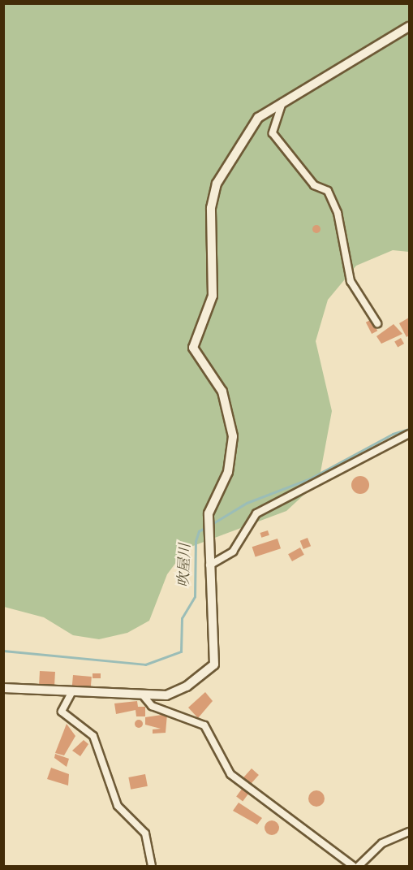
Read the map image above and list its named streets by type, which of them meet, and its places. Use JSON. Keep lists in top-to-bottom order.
{
  "water": ["吹屋川"]
}
